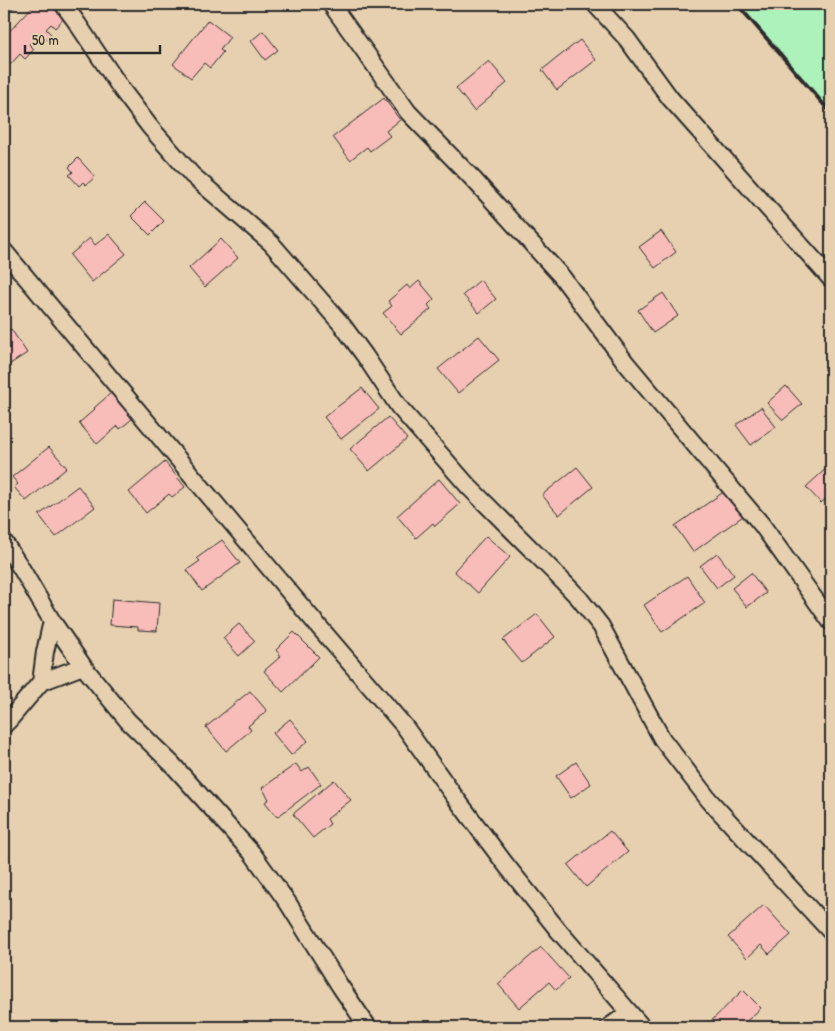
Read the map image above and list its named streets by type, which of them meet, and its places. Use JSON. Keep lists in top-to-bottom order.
{
  "scale_bar": "50 m"
}
